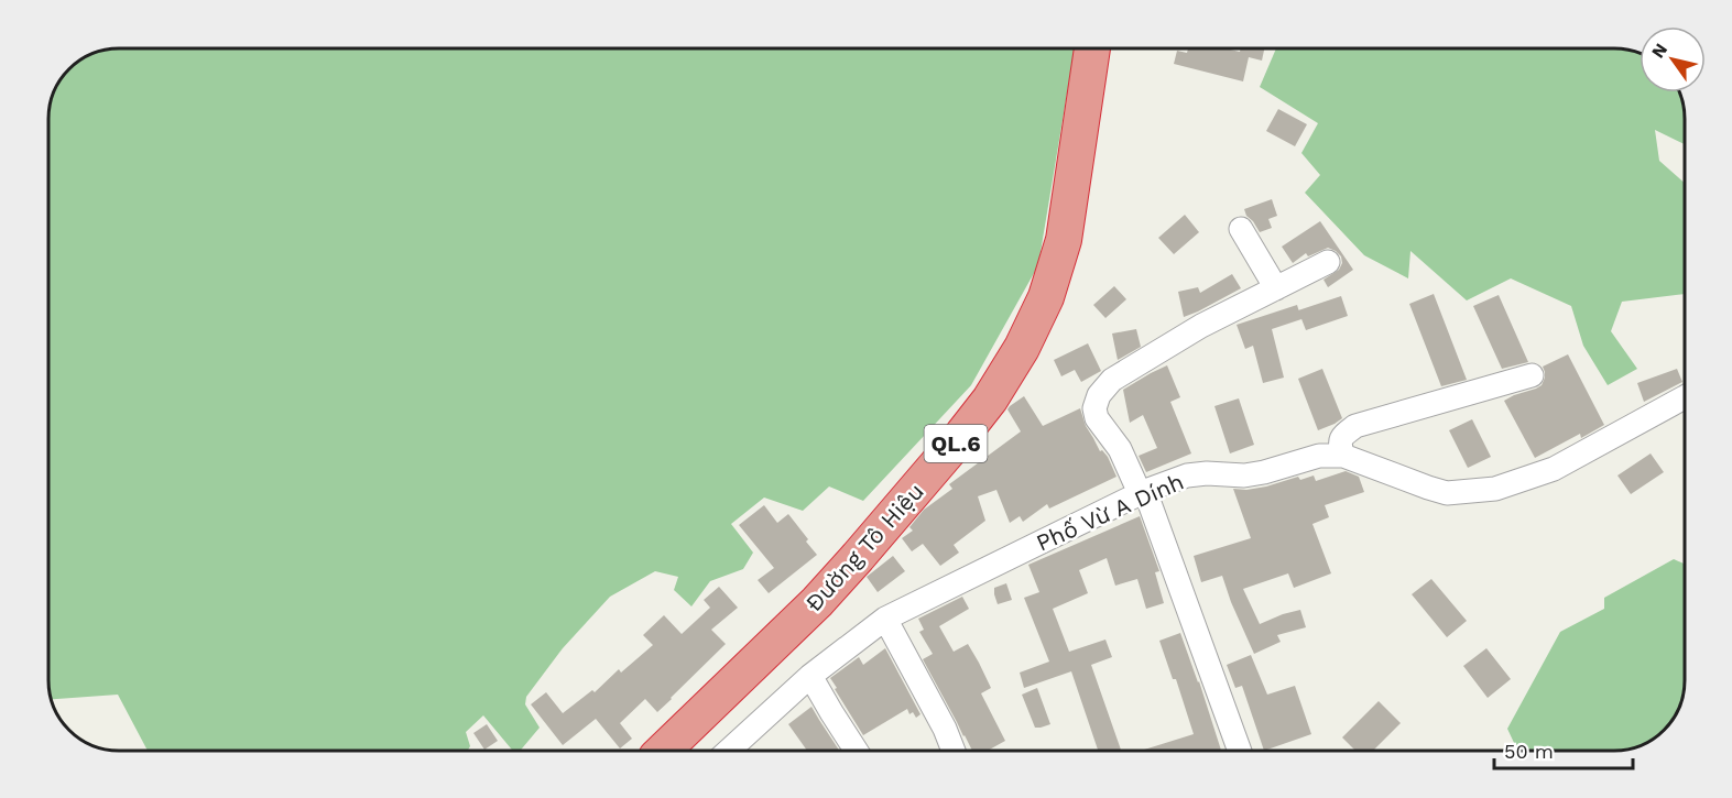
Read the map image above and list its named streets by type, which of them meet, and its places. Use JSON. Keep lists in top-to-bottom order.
{
  "streets": {
    "highway": ["QL.6", "Đường Tô Hiệu"],
    "street": ["Phố Vừ A Dính"]
  },
  "scale_bar": "50 m",
  "north": "top left"
}
